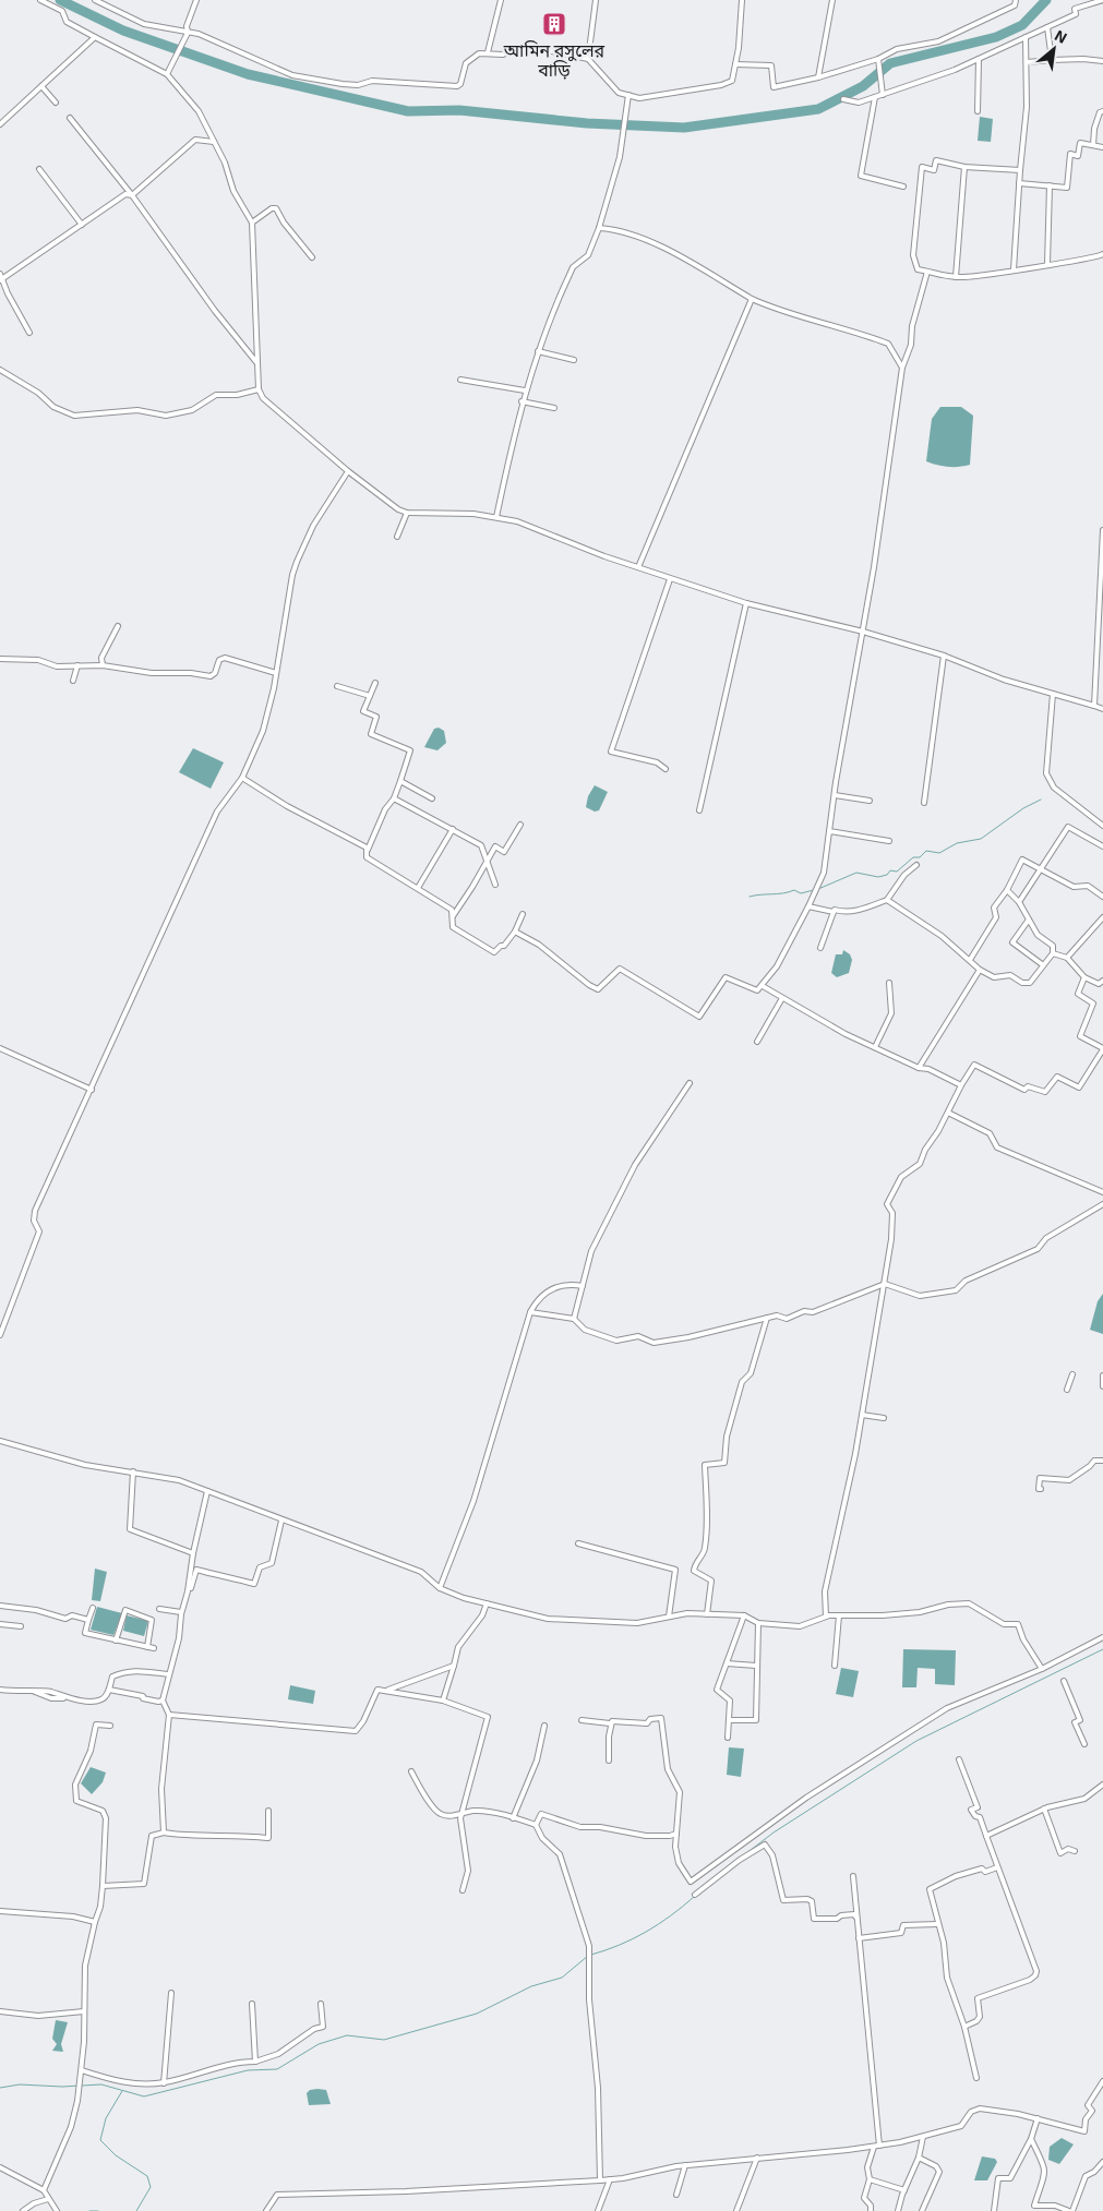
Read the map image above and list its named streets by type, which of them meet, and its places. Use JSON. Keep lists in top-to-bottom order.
{
  "places": {
    "building": ["আমিন রসুলের বাড়ি"]
  },
  "north": "top right"
}
